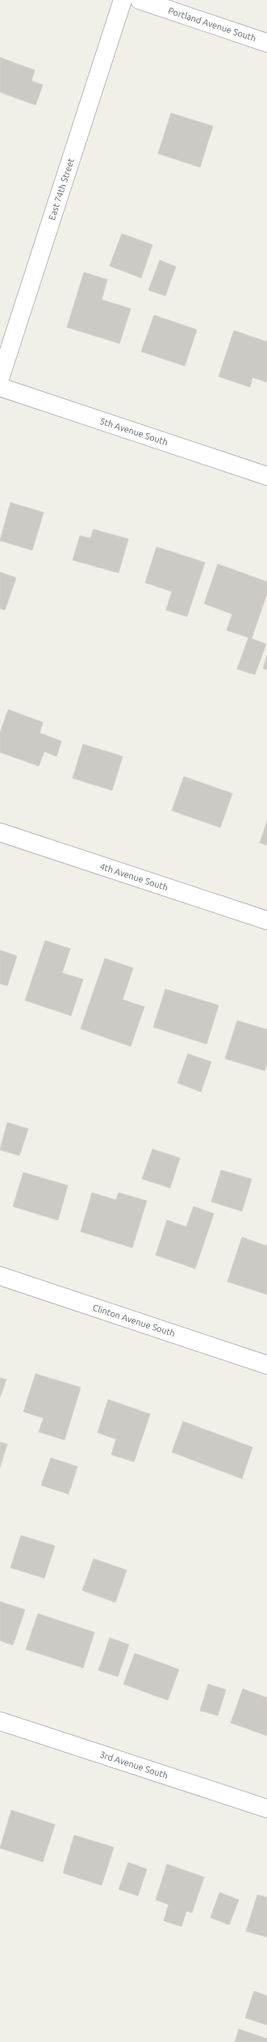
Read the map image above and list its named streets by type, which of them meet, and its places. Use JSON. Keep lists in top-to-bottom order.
{
  "streets": {
    "street": [
      "Portland Avenue South",
      "East 74th Street",
      "5th Avenue South",
      "4th Avenue South",
      "Clinton Avenue South",
      "3rd Avenue South"
    ]
  }
}
